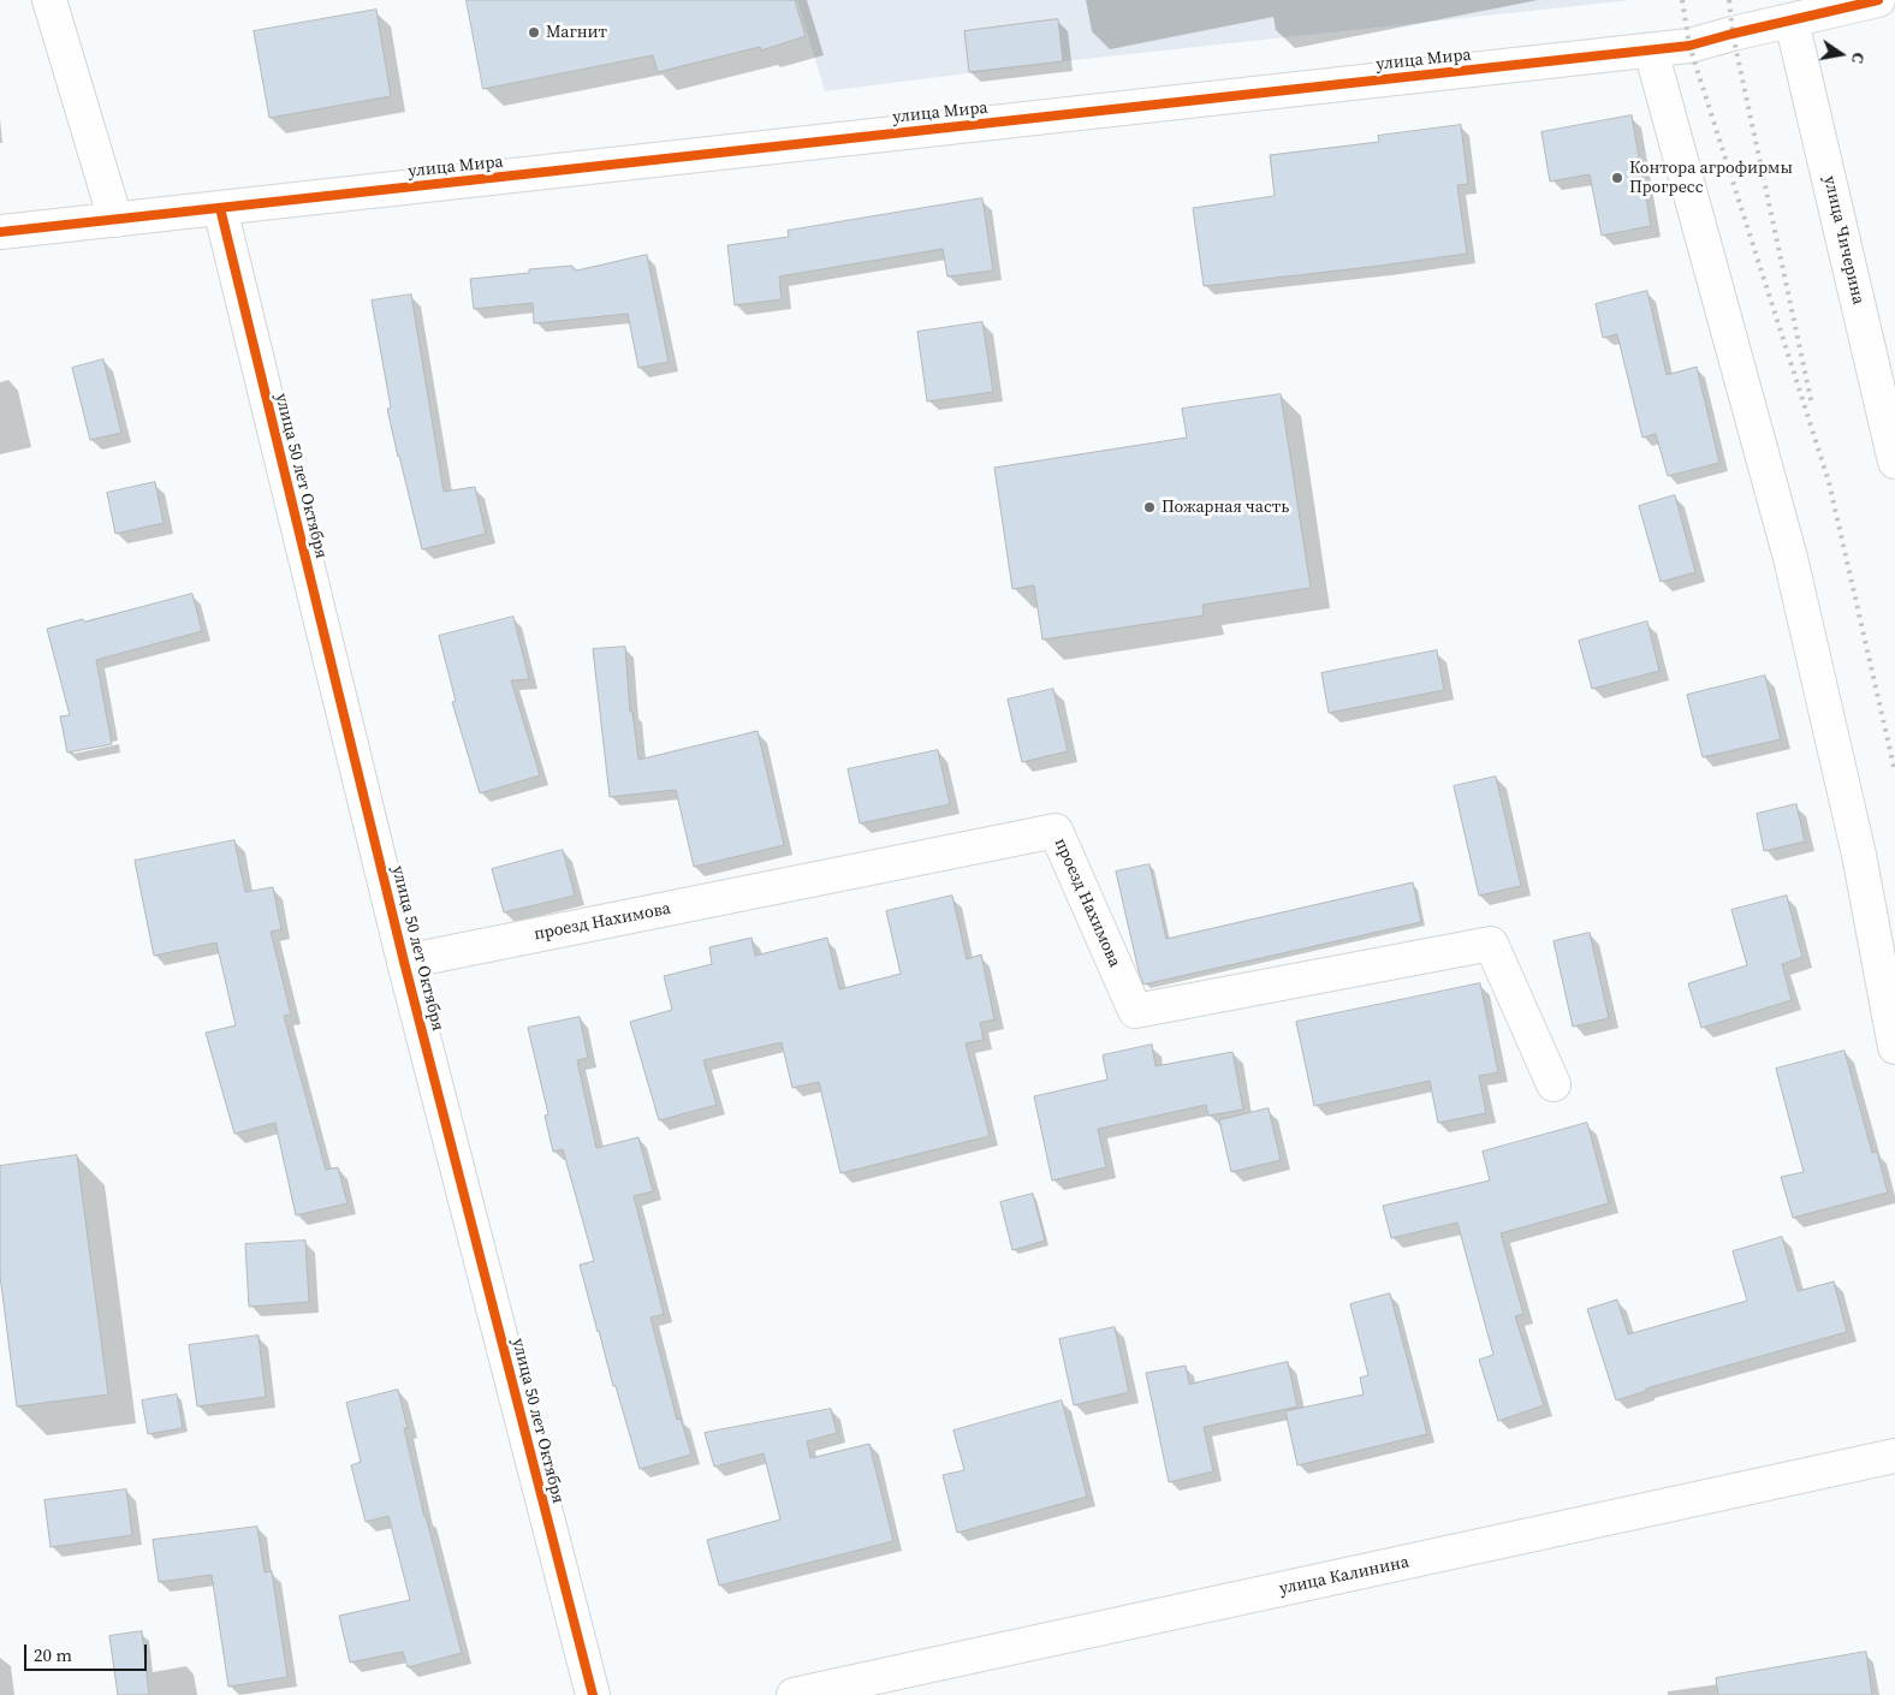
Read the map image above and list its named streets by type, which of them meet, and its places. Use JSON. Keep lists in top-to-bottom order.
{
  "streets": {
    "street": [
      "улица Мира",
      "улица Чичерина",
      "улица 50 лет Октября",
      "проезд Нахимова",
      "улица Калинина"
    ]
  },
  "crossings": [
    ["улица Мира", "улица Чичерина"],
    ["улица Мира", "улица 50 лет Октября"],
    ["улица 50 лет Октября", "проезд Нахимова"]
  ],
  "places": ["Магнит", "Контора агрофирмы Прогресс", "Пожарная часть"],
  "scale_bar": "20 m",
  "north": "right"
}
